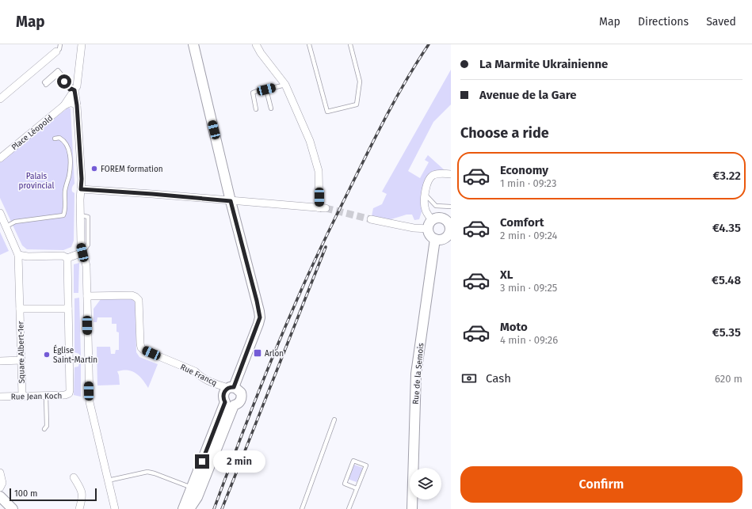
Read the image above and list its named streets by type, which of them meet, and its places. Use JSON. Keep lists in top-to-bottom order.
{
  "streets": {
    "main road": ["Rue de la Semois"],
    "street": [
      "Place Léopold",
      "Square Albert-1er",
      "Rue Francq",
      "Rue Jean Koch"
    ]
  },
  "crossings": [
    ["Square Albert-1er", "Rue Jean Koch"]
  ],
  "parks": ["Palais provincial"],
  "places": {
    "other": ["FOREM formation", "Église Saint-Martin"],
    "transit": ["Arlon"]
  },
  "scale_bar": "100 m",
  "page": {
    "header": "Map",
    "nav": ["Map", "Directions", "Saved"],
    "banner": ["La Marmite Ukrainienne", "Avenue de la Gare"],
    "heading": "Choose a ride",
    "list": [
      {
        "name": "Economy",
        "note": "1 min · 09:23",
        "value": "€3.22"
      },
      {
        "name": "Comfort",
        "note": "2 min · 09:24",
        "value": "€4.35"
      },
      {
        "name": "XL",
        "note": "3 min · 09:25",
        "value": "€5.48"
      },
      {
        "name": "Moto",
        "note": "4 min · 09:26",
        "value": "€5.35"
      }
    ],
    "pay": ["Cash", "620 m"],
    "bubble": "2 min",
    "buttons": "Confirm",
    "scale": "100 m"
  }
}
